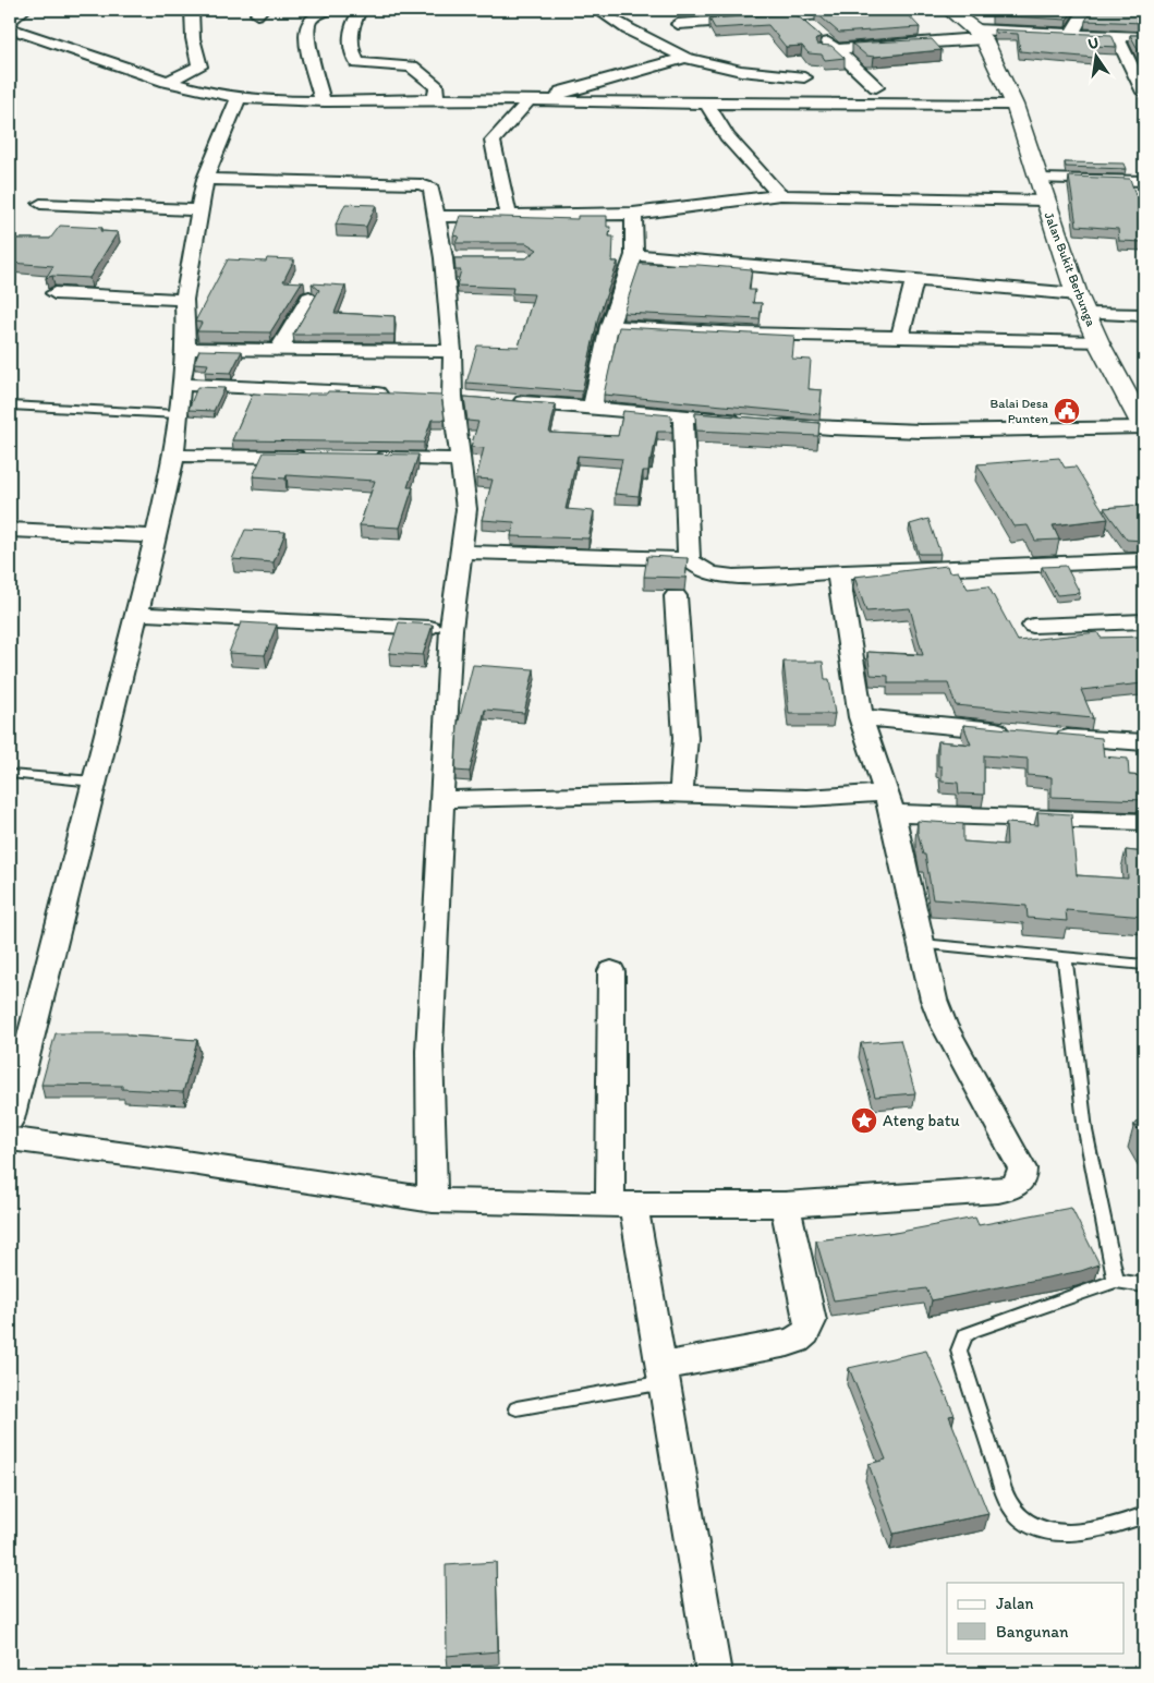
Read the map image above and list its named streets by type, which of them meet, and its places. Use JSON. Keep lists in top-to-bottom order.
{
  "streets": {
    "main road": ["Jalan Bukit Berbunga"]
  },
  "places": {
    "public building": ["Balai Desa Punten"],
    "place": ["Ateng batu"]
  },
  "legend": ["Jalan", "Bangunan"],
  "north": "top"
}
